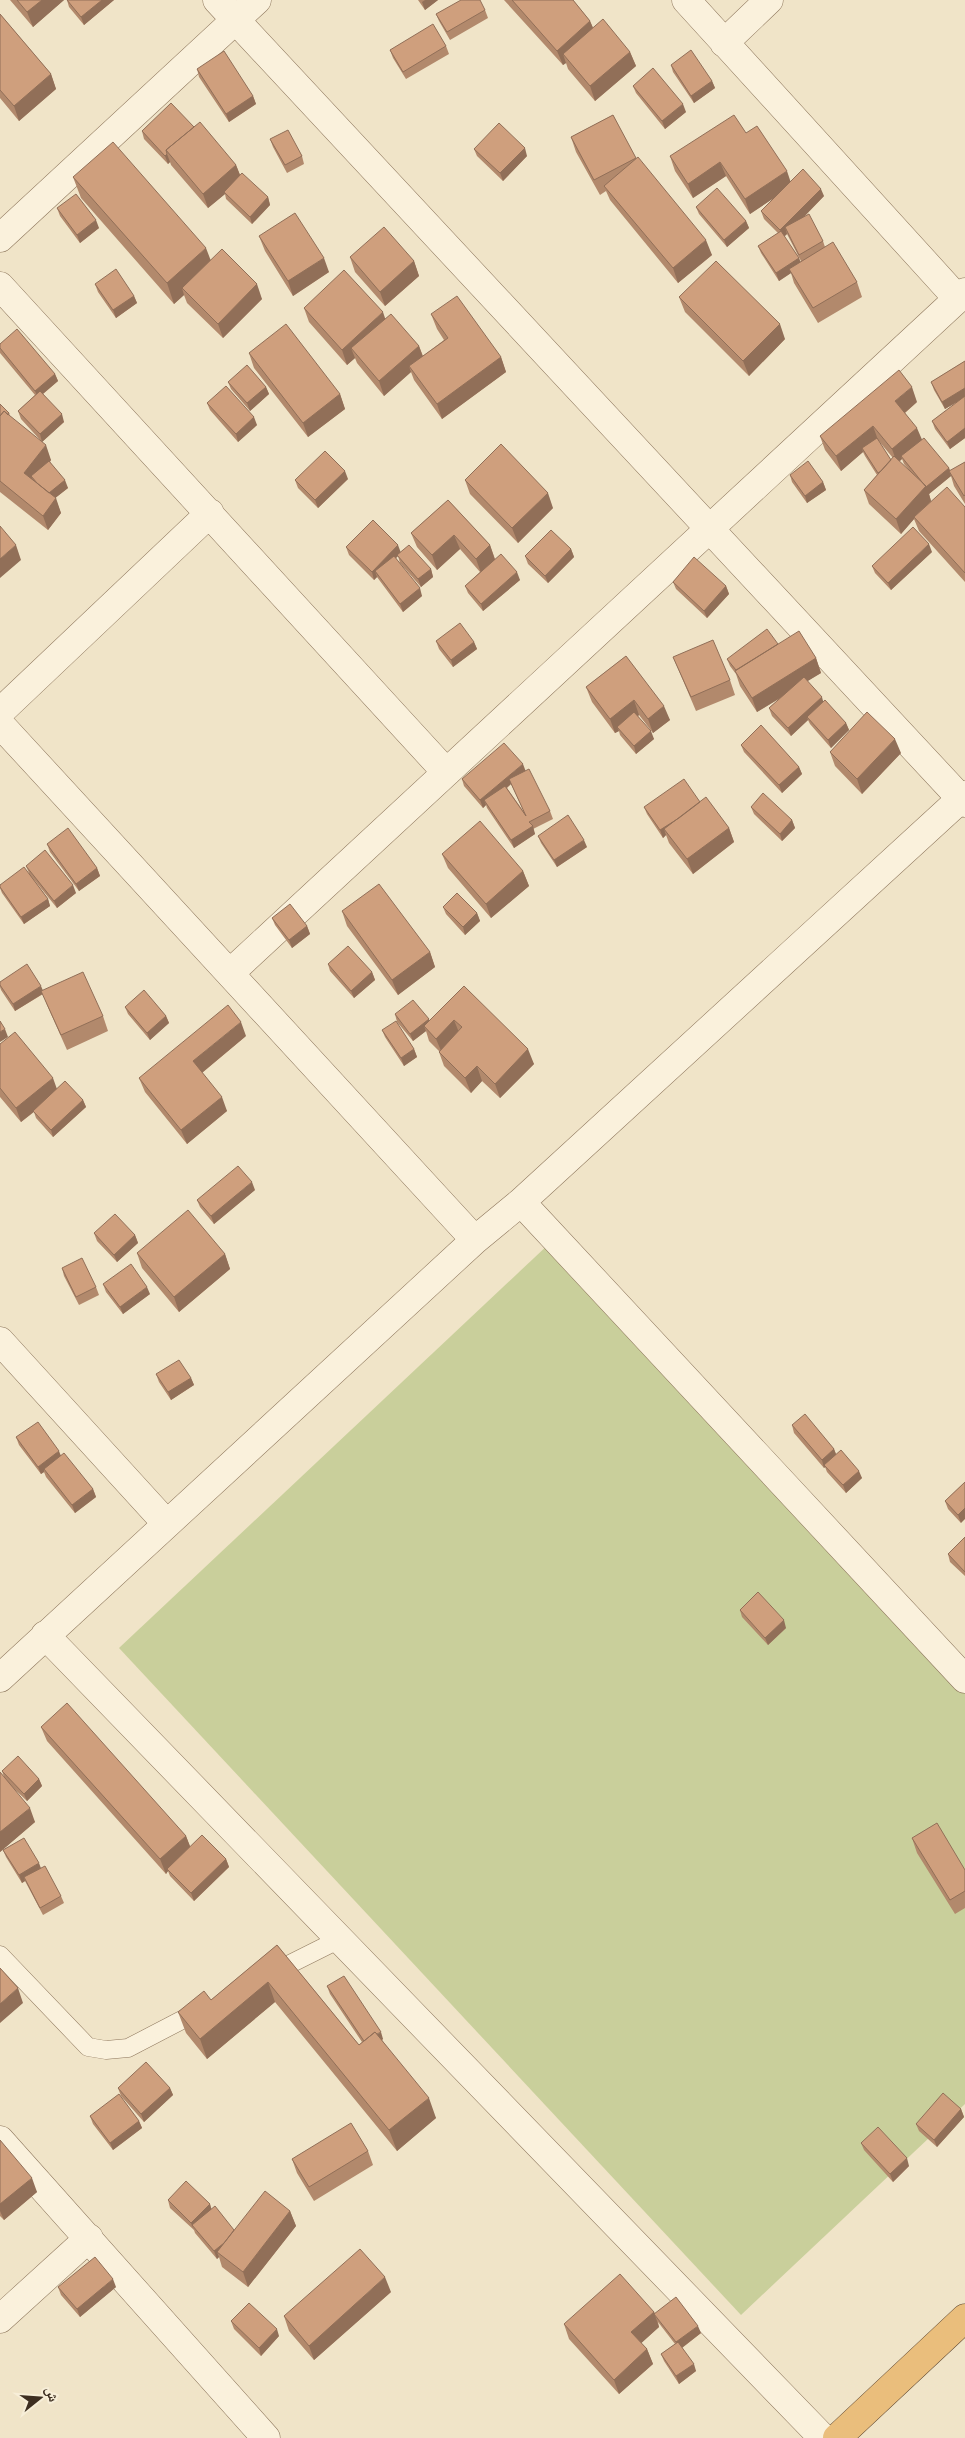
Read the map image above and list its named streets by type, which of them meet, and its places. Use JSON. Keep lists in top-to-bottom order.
{
  "north": "right"
}
